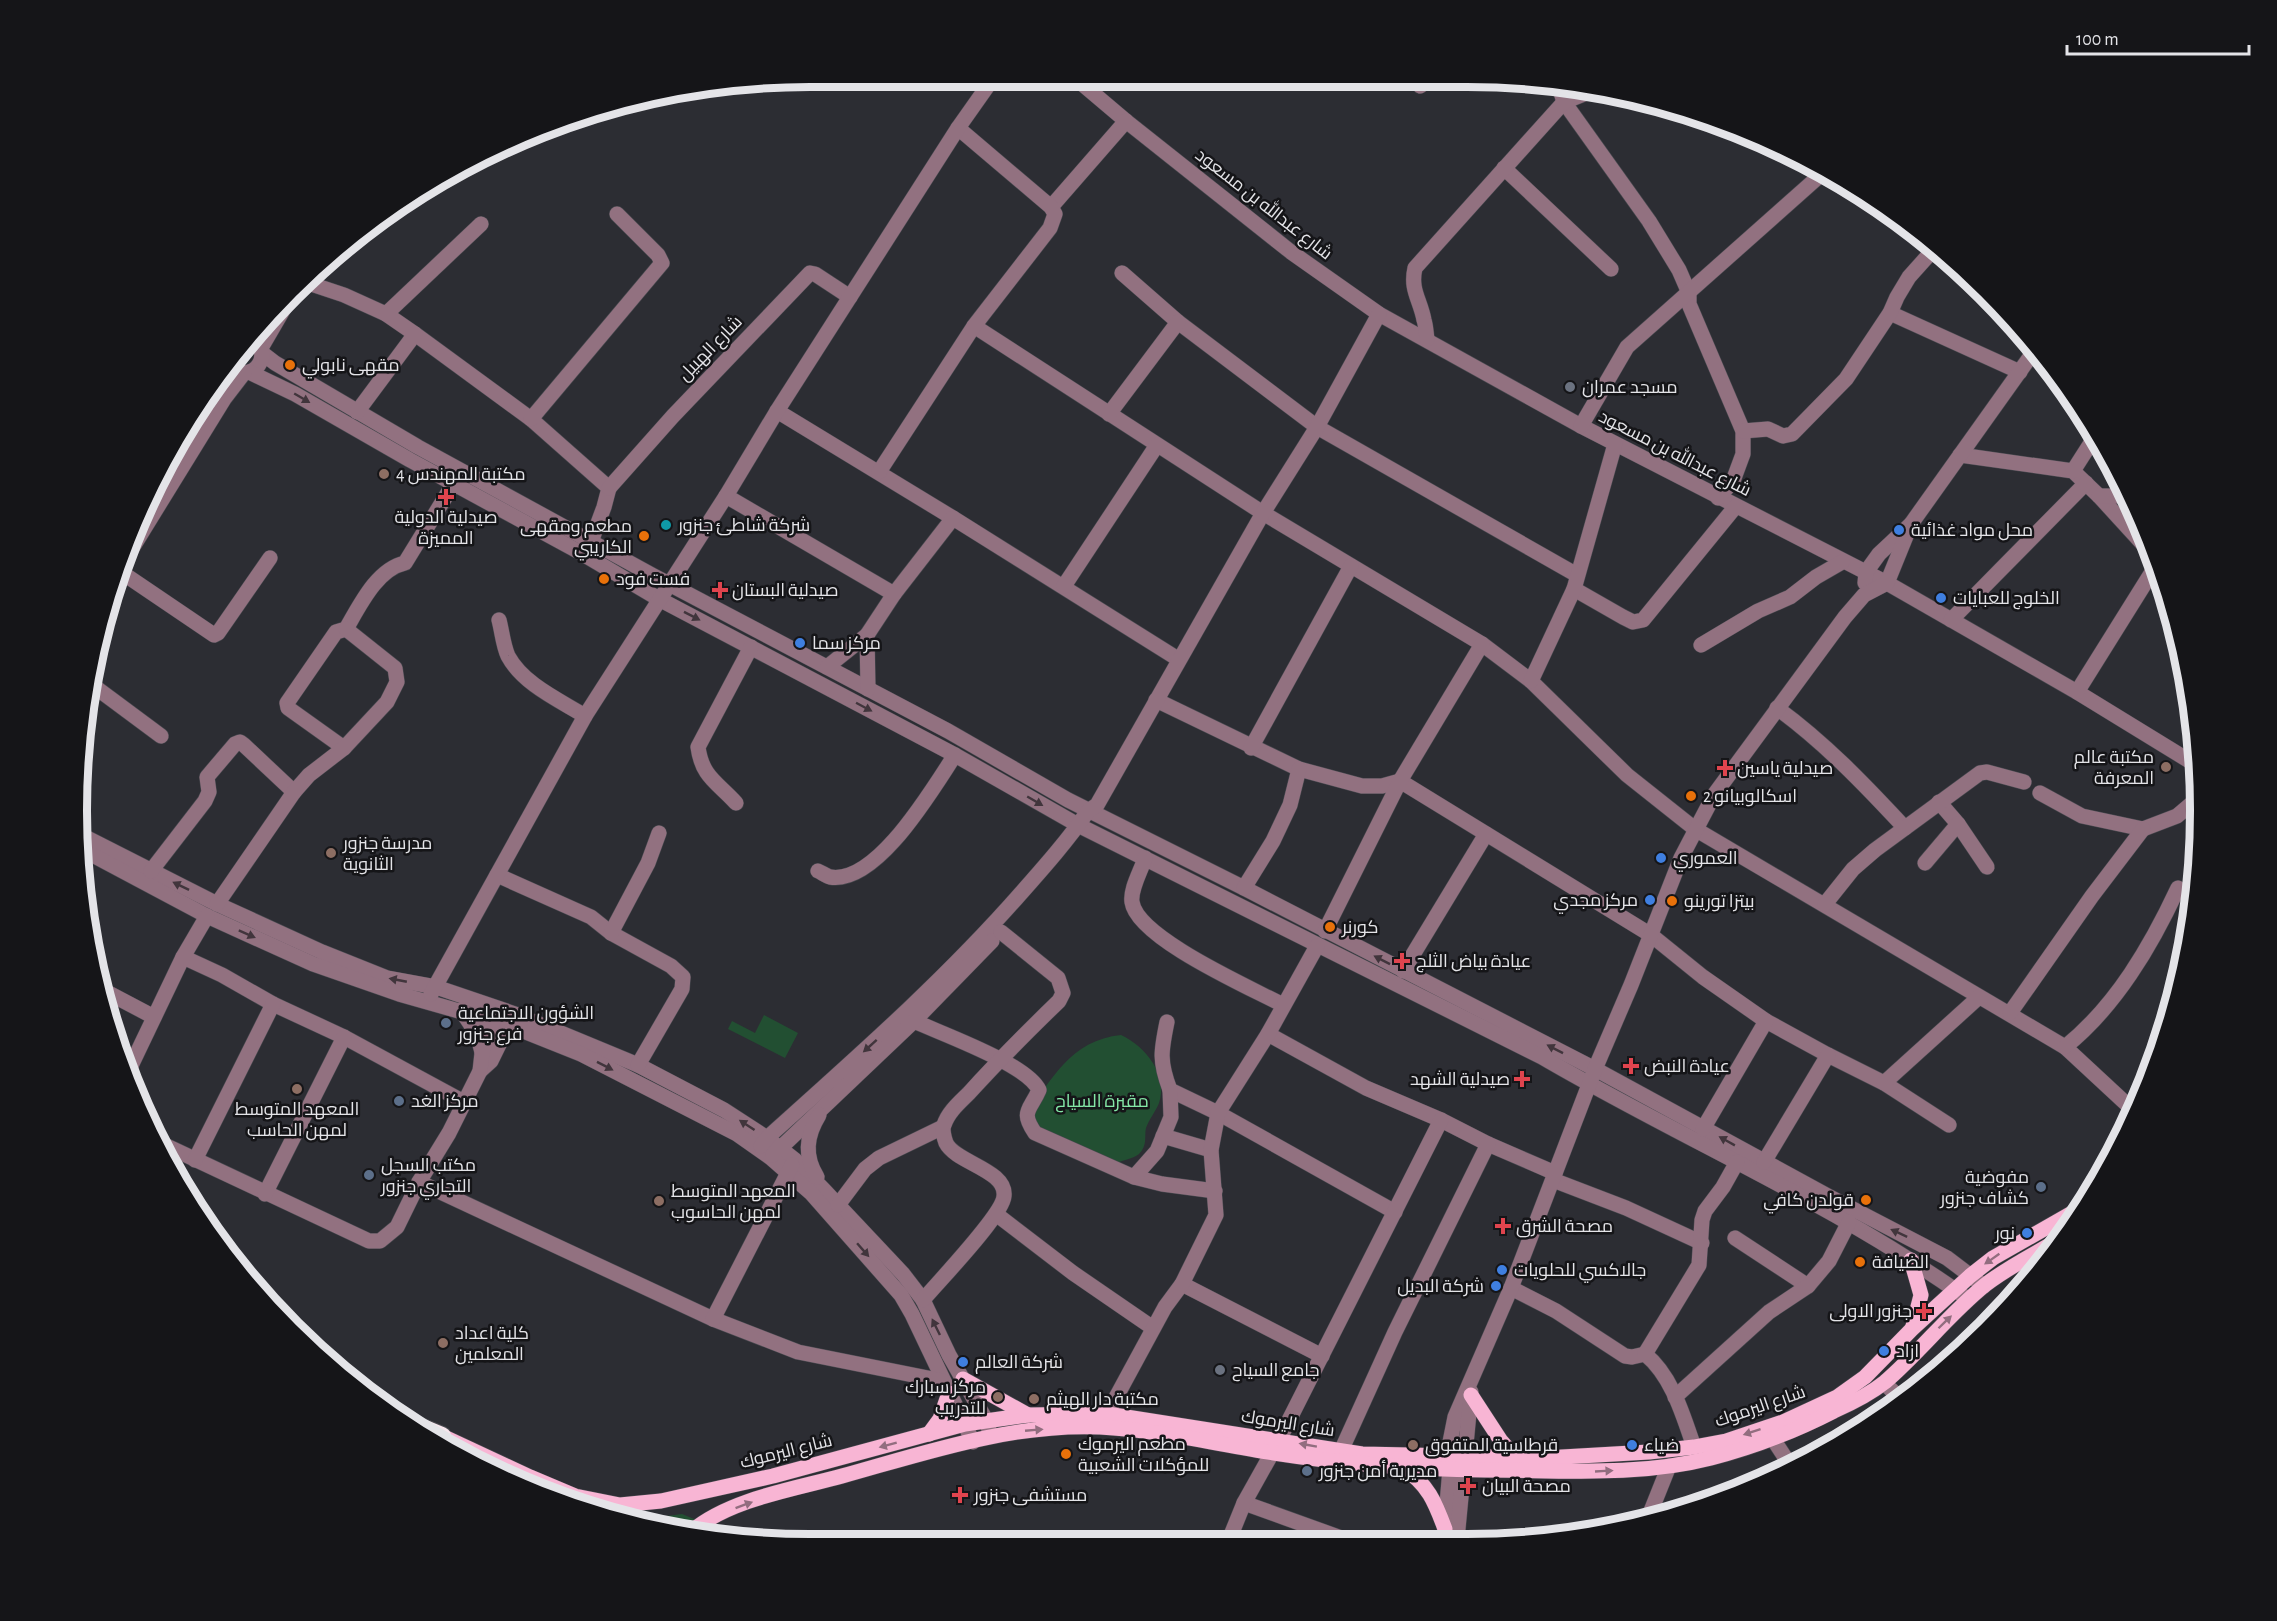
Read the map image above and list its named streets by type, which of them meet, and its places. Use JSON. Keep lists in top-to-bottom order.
{
  "streets": {
    "main road": ["شارع اليرموك"],
    "street": ["شارع عبدالله بن مسعود", "شارع الهبيل"]
  },
  "parks": ["مقبرة السياح"],
  "places": {
    "other": [
      "مقهى نابولي",
      "مسجد عمران",
      "مكتبة المهندس 4",
      "شركة شاطئ جنزور",
      "محل مواد غذائية",
      "مطعم ومقهى الكاريبي",
      "فست فود",
      "الخلوج للعبايات",
      "مركز سما",
      "مكتبة عالم المعرفة",
      "اسكالوبيانو 2",
      "مدرسة جنزور الثانوية",
      "العموري",
      "مركز مجدي",
      "بيتزا تورينو",
      "كورنر",
      "الشؤون الاجتماعية فرع جنزور",
      "المعهد المتوسط لمهن الحاسب",
      "مركز الغد",
      "مكتب السجل التجاري جنزور",
      "مفوضية كشاف جنزور",
      "قولدن كافي",
      "المعهد المتوسط لمهن الحاسوب",
      "نور",
      "الضيافة",
      "جالاكسي للحلويات",
      "شركة البديل",
      "كلية اعداد المعلمين",
      "ازاد",
      "شركة العالم",
      "جامع السياح",
      "مركز سبارك للتدريب",
      "مكتبة دار الهيثم",
      "قرطاسية المتفوق",
      "ضياء",
      "مطعم اليرموك للمؤكلات الشعبية",
      "مديرية أمن جنزور"
    ],
    "health": [
      "صيدلية الدولية المميزة",
      "صيدلية البستان",
      "صيدلية ياسين",
      "عيادة بياض الثلج",
      "عيادة النبض",
      "صيدلية الشهد",
      "مصحة الشرق",
      "جنزور الاولى",
      "مصحة البيان",
      "مستشفى جنزور"
    ]
  },
  "scale_bar": "100 m"
}
